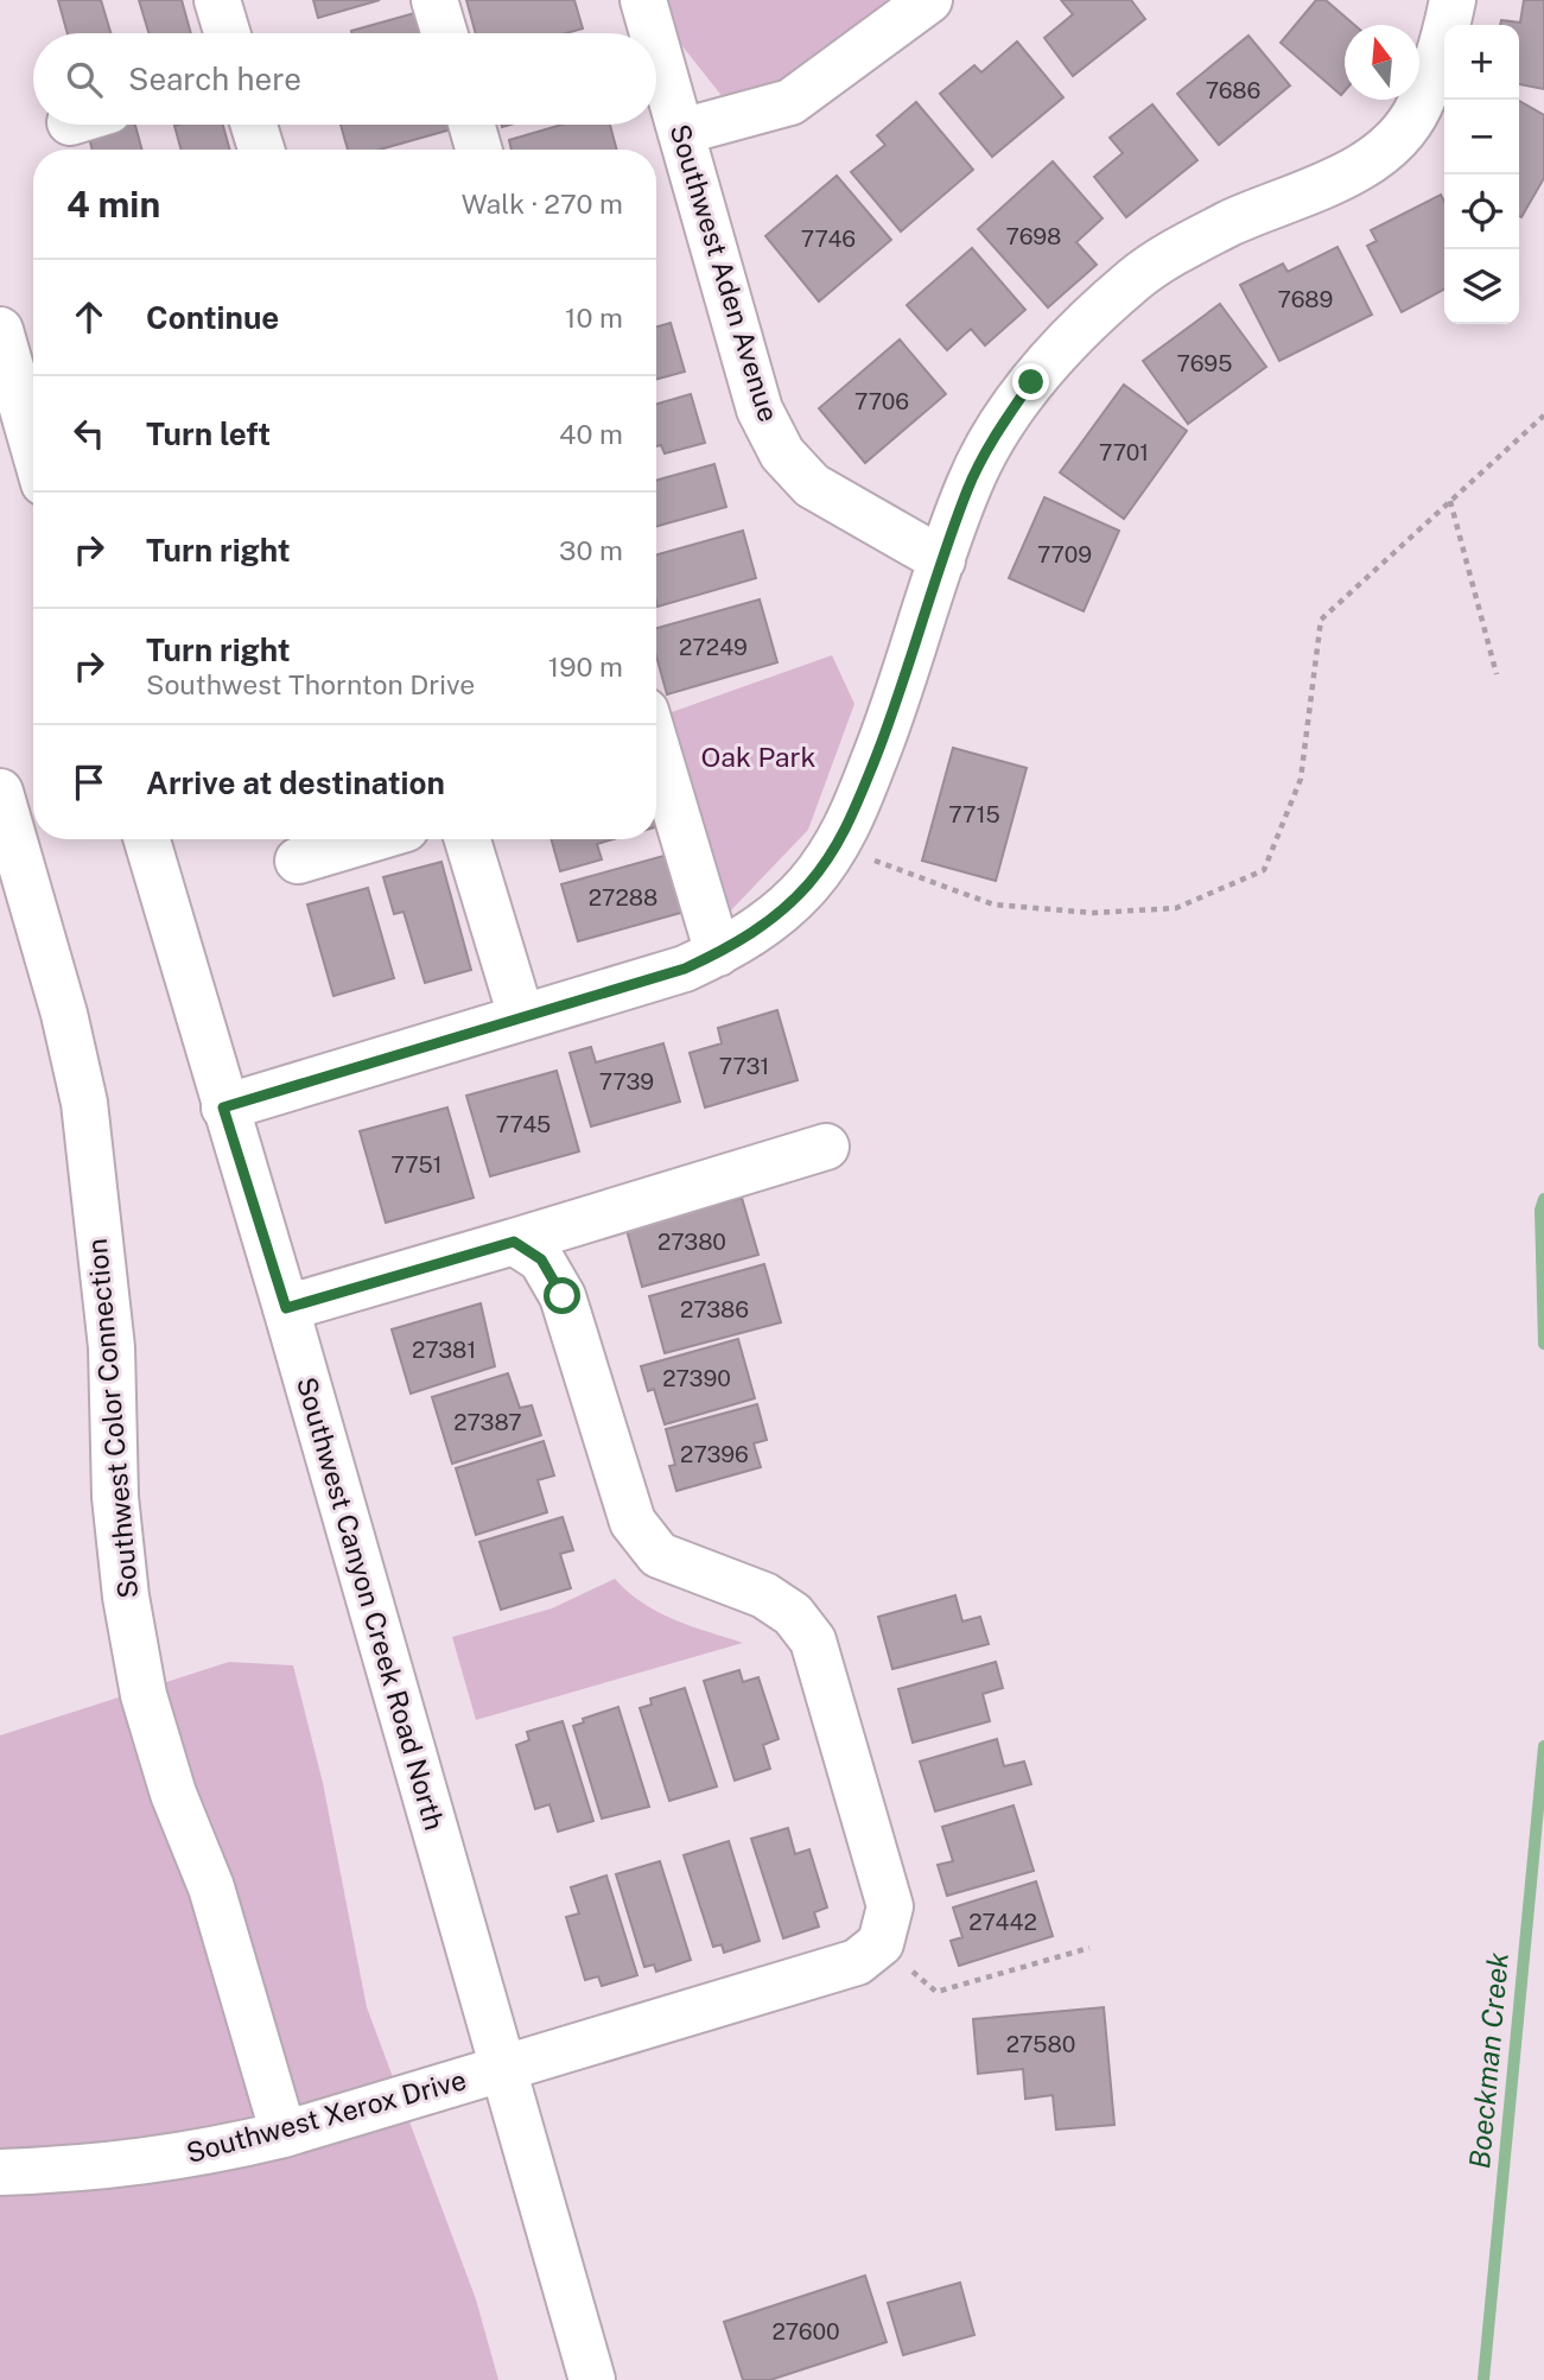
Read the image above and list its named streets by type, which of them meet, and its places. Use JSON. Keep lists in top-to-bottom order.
{
  "streets": {
    "street": [
      "Southwest Aden Avenue",
      "Southwest Color Connection",
      "Southwest Canyon Creek Road North",
      "Southwest Xerox Drive"
    ]
  },
  "crossings": [
    ["Southwest Color Connection", "Southwest Xerox Drive"],
    ["Southwest Canyon Creek Road North", "Southwest Xerox Drive"]
  ],
  "water": ["Boeckman Creek"],
  "parks": ["Oak Park"],
  "house_numbers": [
    "7686",
    "7698",
    "7746",
    "7689",
    "7695",
    "7706",
    "7701",
    "7709",
    "27249",
    "7715",
    "27288",
    "7731",
    "7739",
    "7745",
    "7751",
    "27380",
    "27386",
    "27381",
    "27390",
    "27387",
    "27396",
    "27442",
    "27580",
    "27600"
  ],
  "north": "top",
  "page": {
    "map_buttons": ["+", "−"],
    "search": "Search here",
    "heading": ["4 min", "Walk · 270 m"],
    "list": [
      ["Continue", "10 m"],
      ["Turn left", "40 m"],
      ["Turn right", "30 m"],
      ["Turn right", "Southwest Thornton Drive", "190 m"],
      "Arrive at destination"
    ]
  }
}
